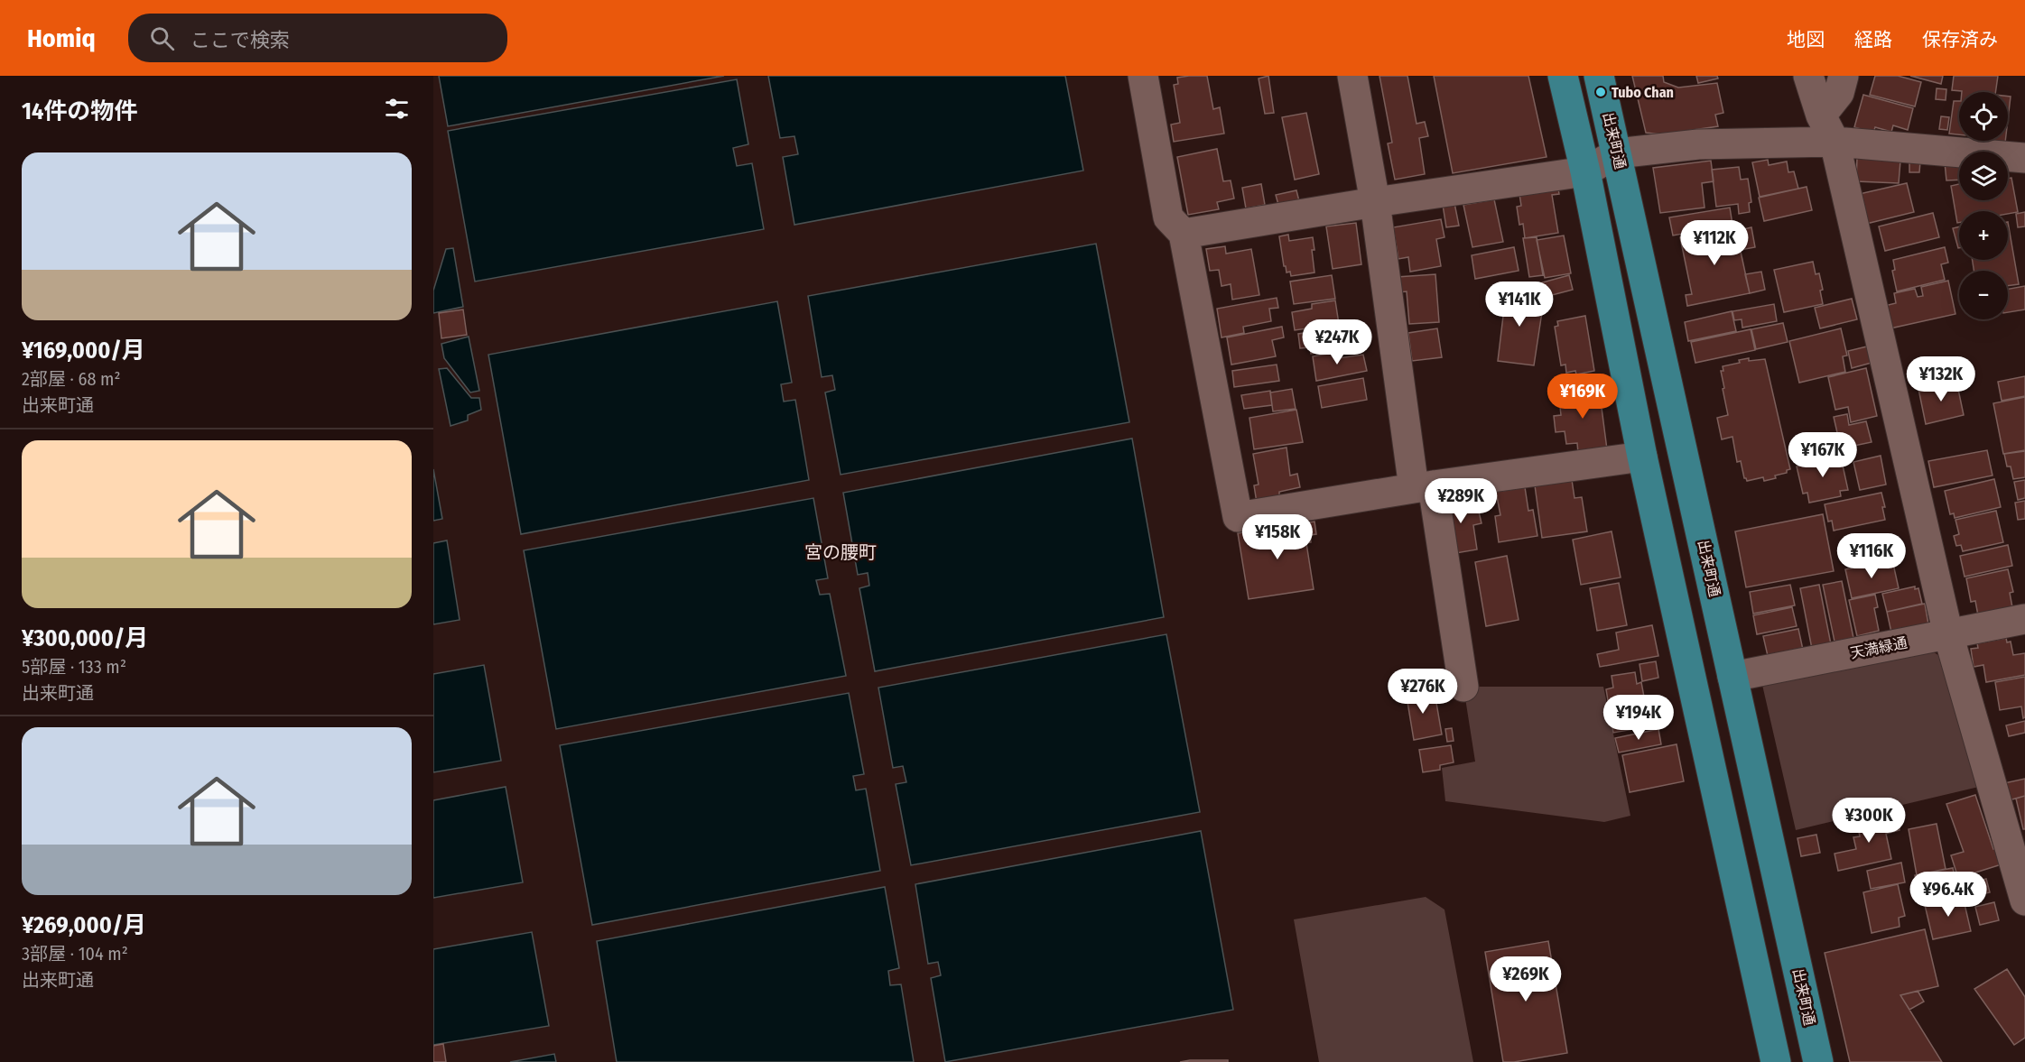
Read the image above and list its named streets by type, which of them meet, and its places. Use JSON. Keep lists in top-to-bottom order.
{
  "streets": {
    "main road": ["出来町通"],
    "street": ["天満緑通"]
  },
  "crossings": [
    ["出来町通", "天満緑通"]
  ],
  "districts": ["宮の腰町"],
  "places": ["Tubo Chan"],
  "page": {
    "header": "Homiq",
    "search": "ここで検索",
    "nav": ["地図", "経路", "保存済み"],
    "heading": "14件の物件",
    "map_buttons": ["+", "−"],
    "list": [
      {
        "name": "¥169,000/月",
        "note": "2部屋 · 68 m² · 出来町通"
      },
      {
        "name": "¥300,000/月",
        "note": "5部屋 · 133 m² · 出来町通"
      },
      {
        "name": "¥269,000/月",
        "note": "3部屋 · 104 m² · 出来町通"
      }
    ],
    "price": [
      "¥112K",
      "¥141K",
      "¥247K",
      "¥132K",
      "¥169K",
      "¥167K",
      "¥289K",
      "¥158K",
      "¥116K",
      "¥276K",
      "¥194K",
      "¥300K",
      "¥96.4K",
      "¥269K"
    ]
  }
}
